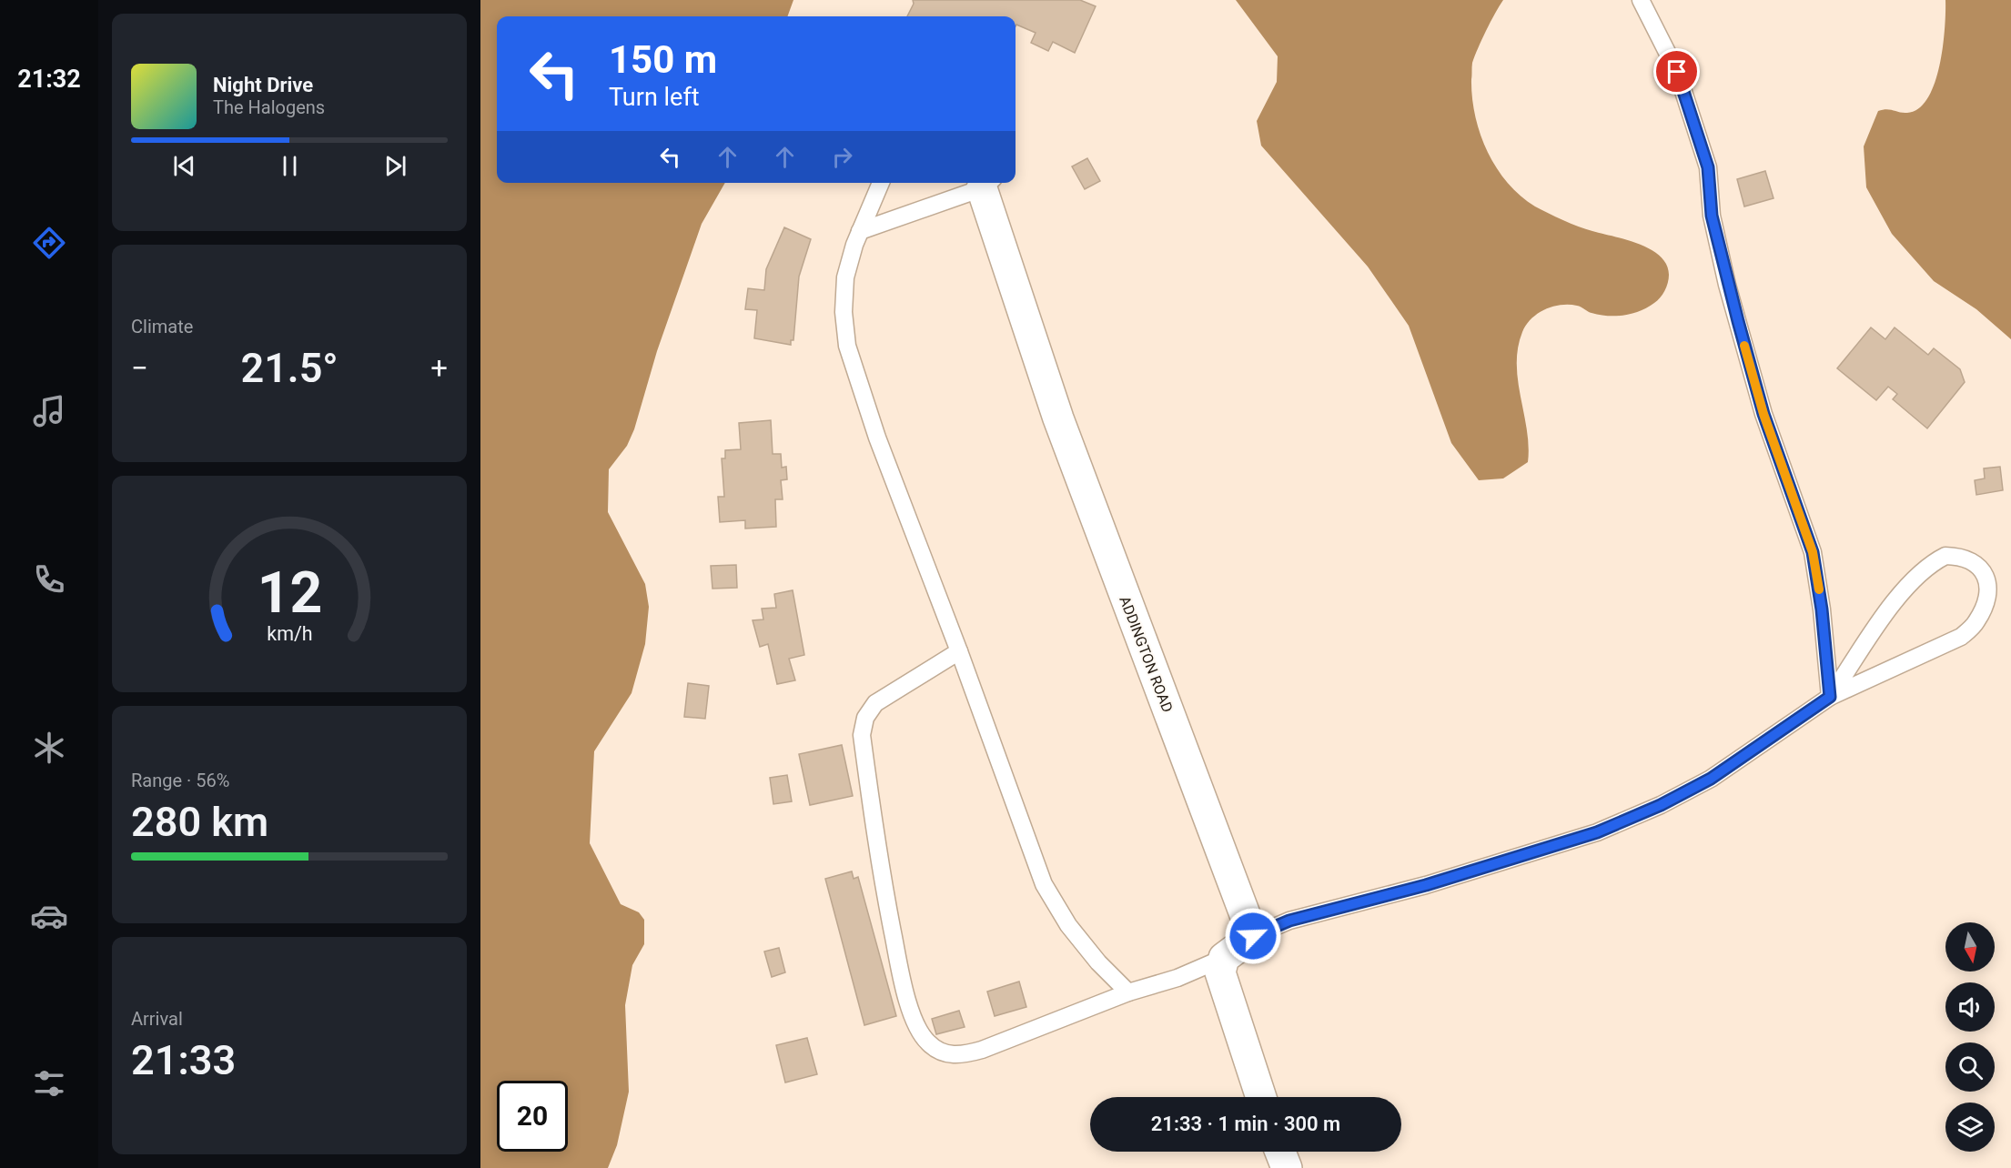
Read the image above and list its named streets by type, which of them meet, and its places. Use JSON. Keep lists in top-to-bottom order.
{
  "streets": {
    "street": ["ADDINGTON ROAD"]
  },
  "north": "bottom",
  "page": {
    "tabs": "21:32",
    "turn": ["150 m", "Turn left"],
    "song": ["Night Drive", "The Halogens"],
    "tile": [
      "Climate",
      ["Range · 56%", "280 km"],
      ["Arrival", "21:33"]
    ],
    "heat": ["−", "21.5°", "+"],
    "limit": "20",
    "trip": "21:33 · 1 min · 300 m",
    "gauge": ["12", "km/h"]
  }
}
